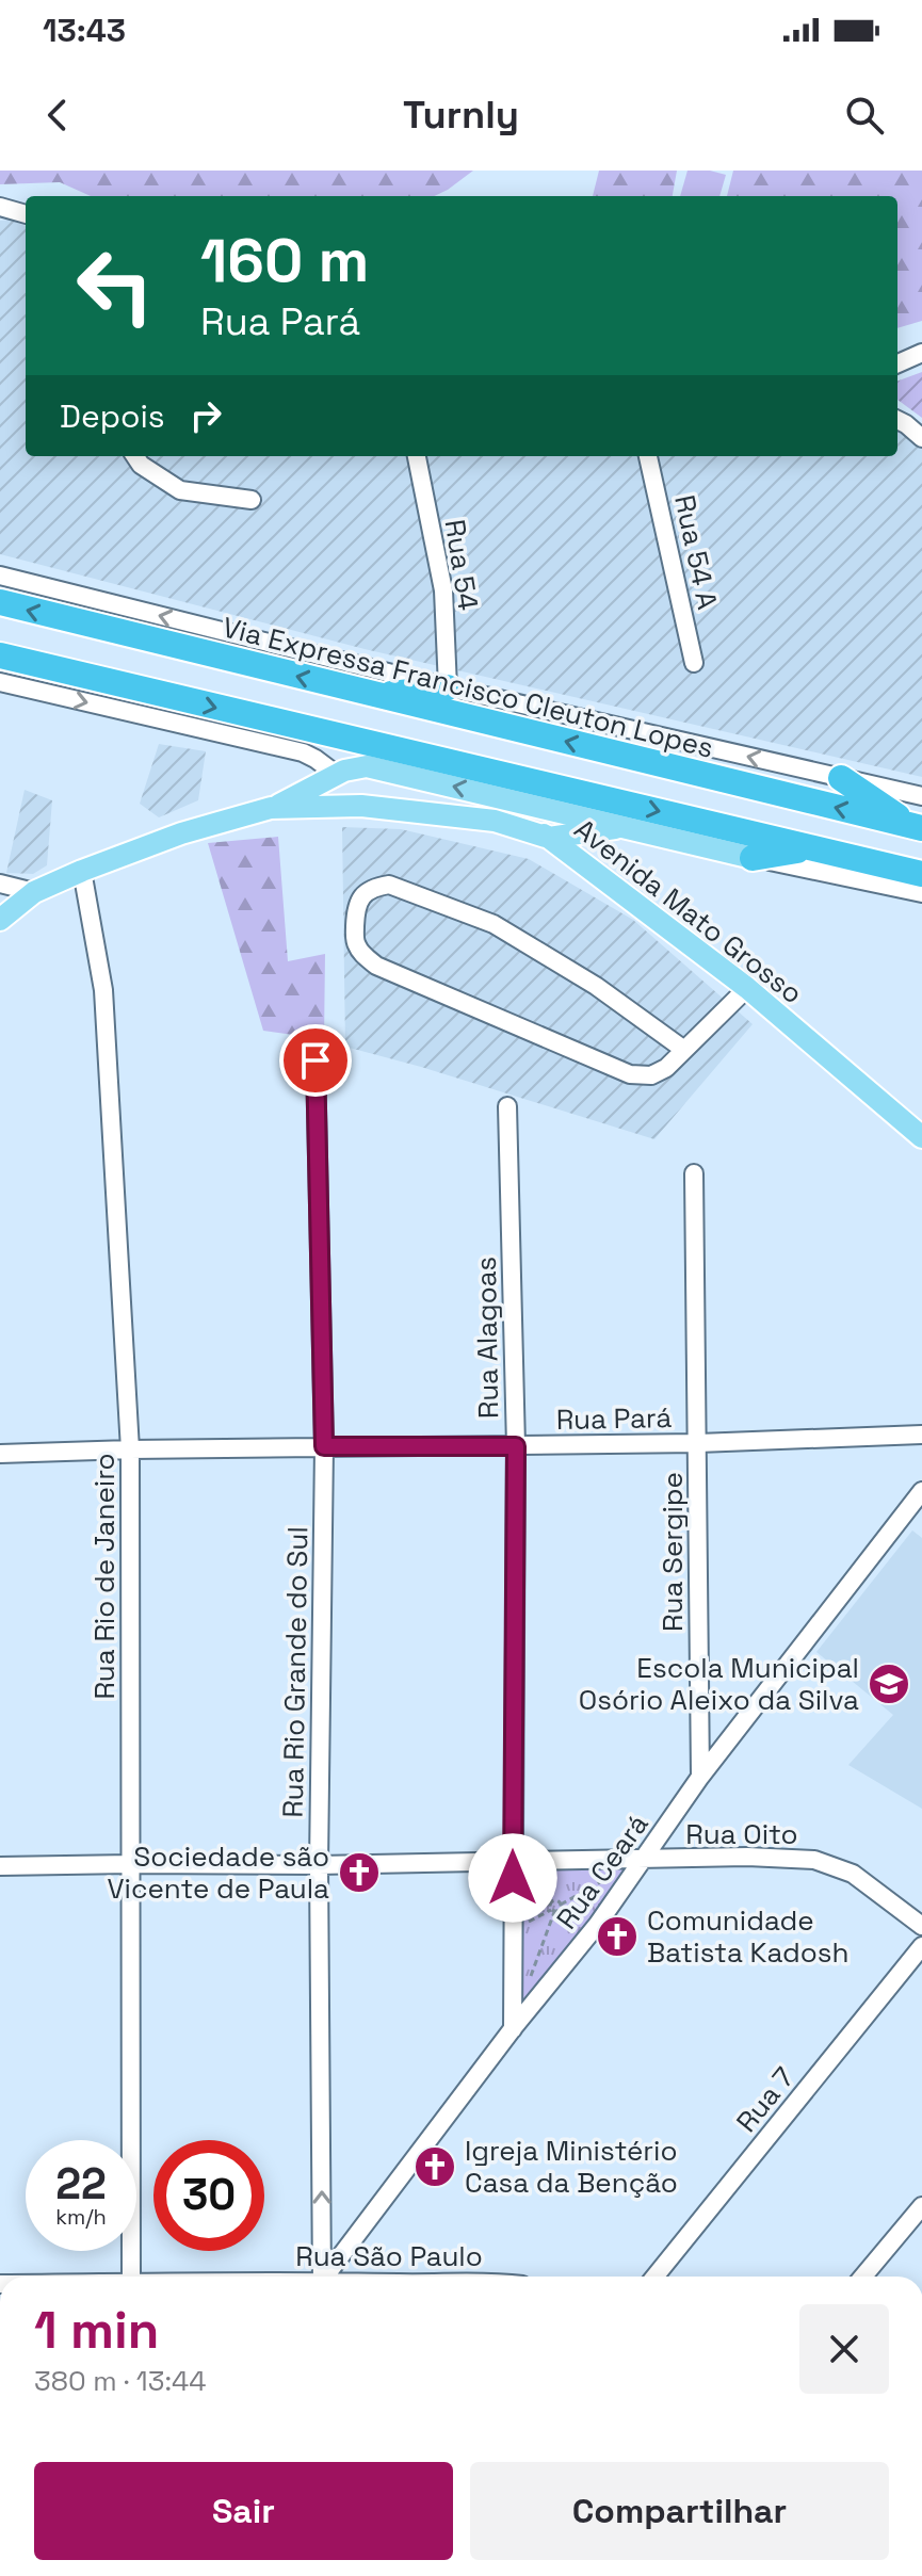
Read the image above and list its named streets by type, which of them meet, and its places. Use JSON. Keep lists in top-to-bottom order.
{
  "streets": {
    "highway": ["Via Expressa Francisco Cleuton Lopes"],
    "main road": ["Avenida Mato Grosso"],
    "street": [
      "Rua 54 A",
      "Rua 54",
      "Rua Alagoas",
      "Rua Pará",
      "Rua Sergipe",
      "Rua Rio de Janeiro",
      "Rua Rio Grande do Sul",
      "Rua Oito",
      "Rua Ceará",
      "Rua 7"
    ]
  },
  "crossings": [
    ["Avenida Mato Grosso", "Rua Rio de Janeiro"],
    ["Rua Alagoas", "Rua Pará"],
    ["Rua Alagoas", "Rua Oito"],
    ["Rua Alagoas", "Rua Ceará"],
    ["Rua Pará", "Rua Sergipe"],
    ["Rua Pará", "Rua Rio de Janeiro"],
    ["Rua Pará", "Rua Rio Grande do Sul"],
    ["Rua Sergipe", "Rua Ceará"],
    ["Rua Rio de Janeiro", "Rua Oito"],
    ["Rua Rio Grande do Sul", "Rua Oito"],
    ["Rua Oito", "Rua Ceará"]
  ],
  "places": {
    "school or university": ["Escola Municipal Osório Aleixo da Silva"],
    "church": ["Sociedade são Vicente de Paula", "Comunidade Batista Kadosh", "Igreja Ministério Casa da Benção"]
  },
  "page": {
    "status": "13:43",
    "header": "Turnly",
    "turn": ["160 m", "Rua Pará"],
    "then": "Depois",
    "speed": "22 km/h",
    "limit": "30",
    "heading": ["1 min", "380 m · 13:44"],
    "buttons": ["Sair", "Compartilhar"]
  }
}
